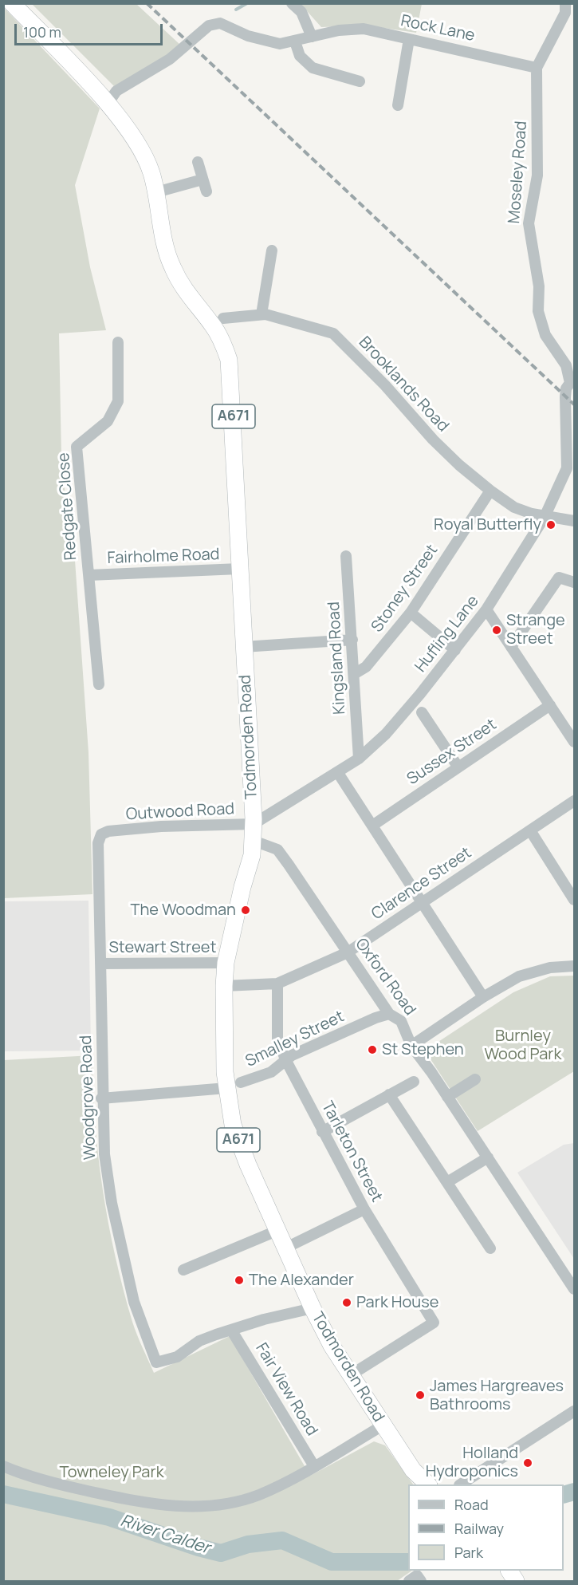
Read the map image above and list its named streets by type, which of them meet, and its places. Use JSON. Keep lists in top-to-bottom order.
{
  "streets": {
    "highway": ["A671", "Todmorden Road"],
    "street": [
      "Rock Lane",
      "Moseley Road",
      "Brooklands Road",
      "Redgate Close",
      "Fairholme Road",
      "Stoney Street",
      "Hufling Lane",
      "Kingsland Road",
      "Sussex Street",
      "Outwood Road",
      "Clarence Street",
      "Stewart Street",
      "Oxford Road",
      "Smalley Street",
      "Woodgrove Road",
      "Tarleton Street",
      "Fair View Road"
    ]
  },
  "crossings": [
    ["Rock Lane", "Moseley Road"],
    ["Rock Lane", "Todmorden Road"],
    ["Moseley Road", "Hufling Lane"],
    ["Brooklands Road", "Stoney Street"],
    ["Brooklands Road", "Hufling Lane"],
    ["Redgate Close", "Fairholme Road"],
    ["Fairholme Road", "Todmorden Road"],
    ["Stoney Street", "Kingsland Road"],
    ["Hufling Lane", "Kingsland Road"],
    ["Hufling Lane", "Todmorden Road"],
    ["Hufling Lane", "Outwood Road"],
    ["Hufling Lane", "Oxford Road"],
    ["Todmorden Road", "Outwood Road"],
    ["Todmorden Road", "Clarence Street"],
    ["Todmorden Road", "Stewart Street"],
    ["Todmorden Road", "Oxford Road"],
    ["Todmorden Road", "Smalley Street"],
    ["Todmorden Road", "Tarleton Street"],
    ["Outwood Road", "Oxford Road"],
    ["Outwood Road", "Woodgrove Road"],
    ["Clarence Street", "Oxford Road"],
    ["Clarence Street", "Tarleton Street"],
    ["Stewart Street", "Woodgrove Road"],
    ["Oxford Road", "Smalley Street"],
    ["Smalley Street", "Woodgrove Road"],
    ["Smalley Street", "Tarleton Street"],
    ["Woodgrove Road", "Fair View Road"]
  ],
  "water": ["River Calder"],
  "parks": ["Burnley Wood Park", "Towneley Park"],
  "places": [
    "Royal Butterfly",
    "Strange Street",
    "The Woodman",
    "St Stephen",
    "The Alexander",
    "Park House",
    "James Hargreaves Bathrooms",
    "Holland Hydroponics"
  ],
  "legend": ["Road", "Railway", "Park"],
  "scale_bar": "100 m"
}
